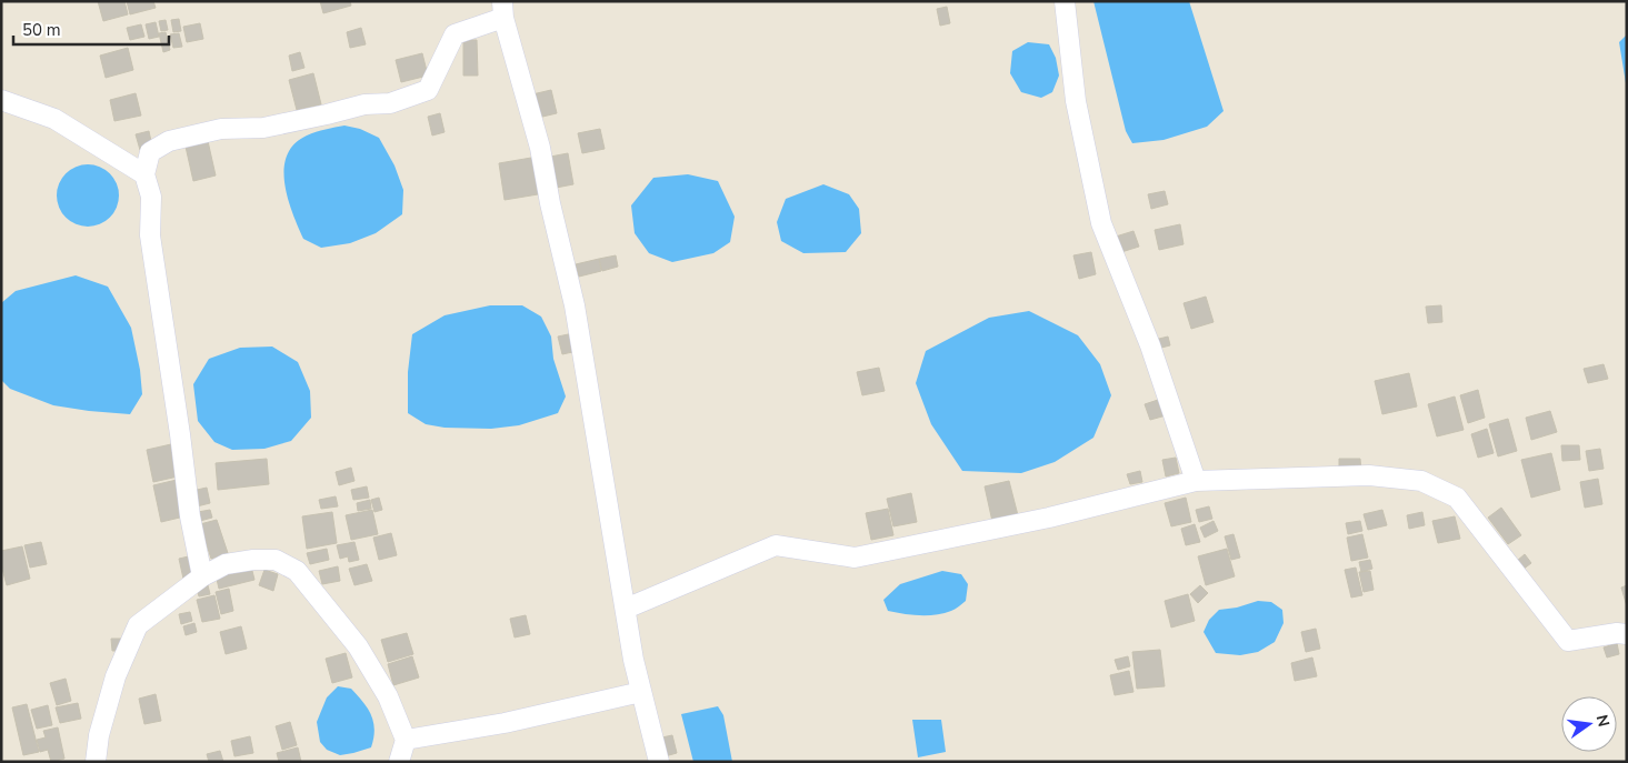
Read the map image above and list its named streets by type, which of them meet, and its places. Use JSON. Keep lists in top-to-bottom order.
{
  "scale_bar": "50 m",
  "north": "right"
}
